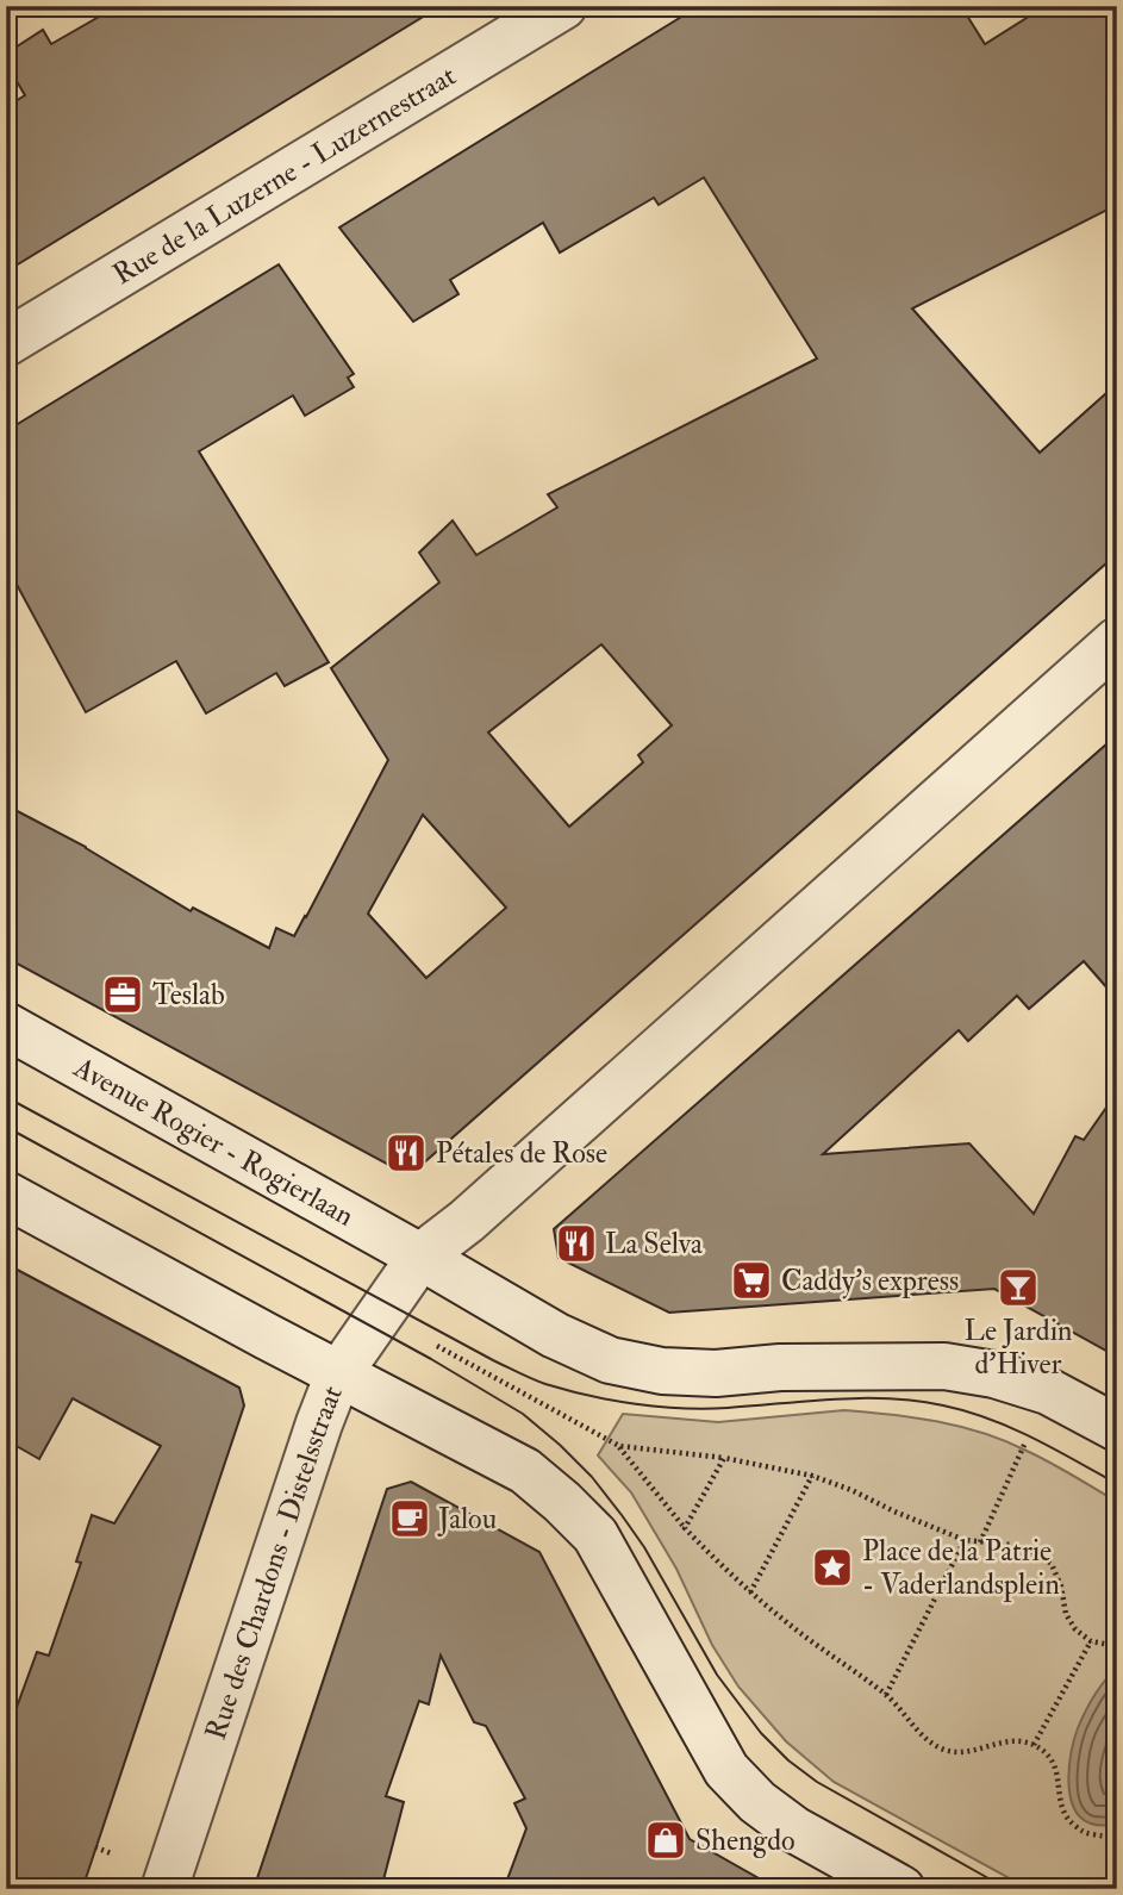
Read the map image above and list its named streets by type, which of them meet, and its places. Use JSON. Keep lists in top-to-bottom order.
{
  "streets": {
    "street": ["Rue de la Luzerne - Luzernestraat", "Avenue Rogier - Rogierlaan", "Rue des Chardons - Distelsstraat"]
  },
  "crossings": [
    ["Avenue Rogier - Rogierlaan", "Rue des Chardons - Distelsstraat"]
  ],
  "places": {
    "office": ["Teslab"],
    "restaurant": ["Pétales de Rose", "La Selva"],
    "supermarket": ["Caddy's express"],
    "bar": ["Le Jardin d'Hiver"],
    "cafe": ["Jalou"],
    "place": ["Place de la Patrie - Vaderlandsplein"],
    "shop": ["Shengdo"]
  }
}
